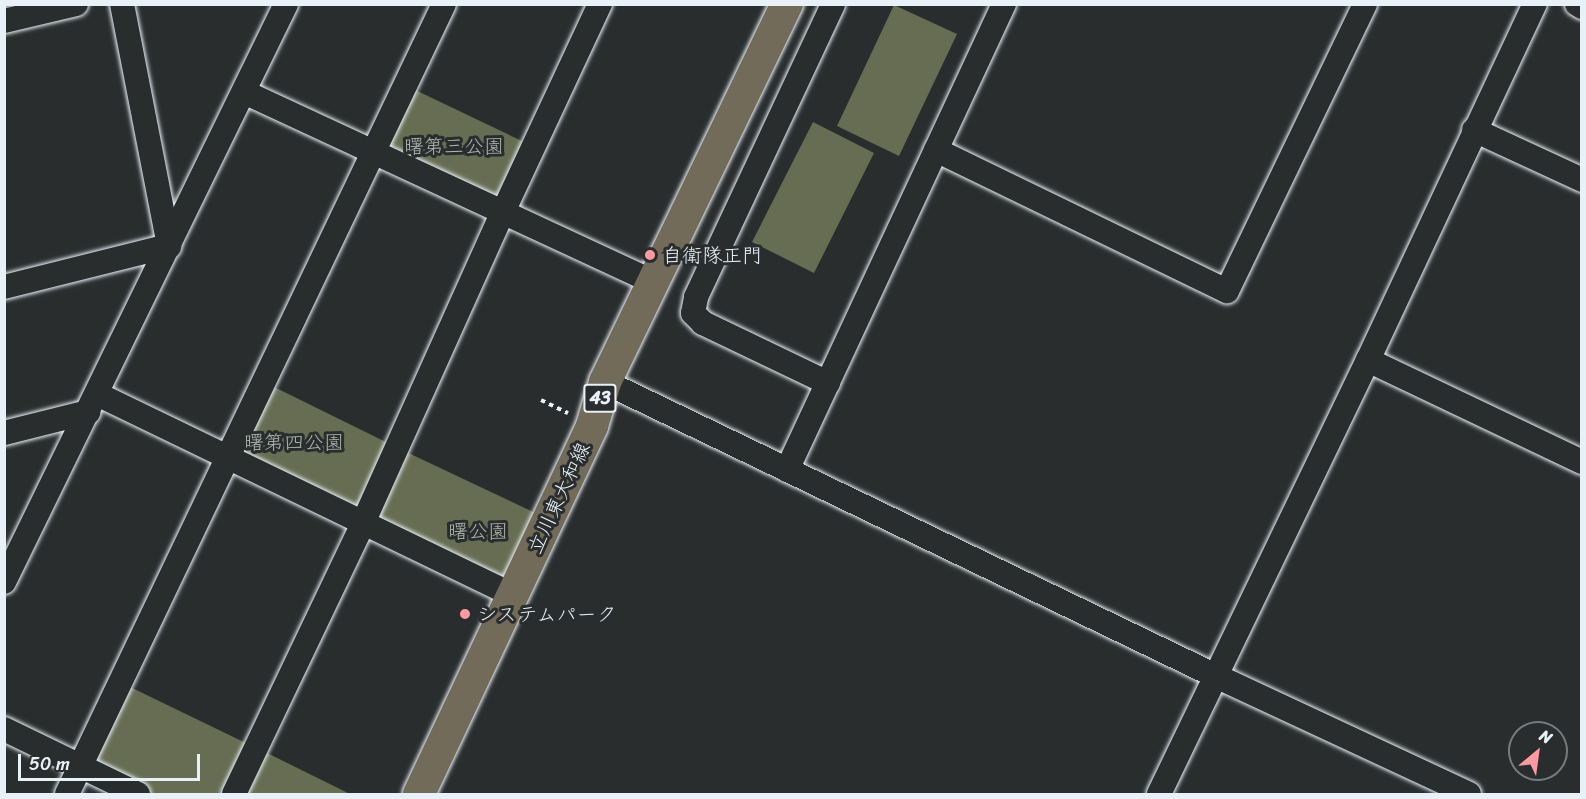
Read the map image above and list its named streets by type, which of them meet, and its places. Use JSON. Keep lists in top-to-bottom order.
{
  "streets": {
    "main road": ["43", "立川東大和線"]
  },
  "parks": ["曙第三公園", "曙第四公園", "曙公園"],
  "places": ["自衛隊正門", "システムパーク"],
  "scale_bar": "50 m",
  "north": "top right"
}
